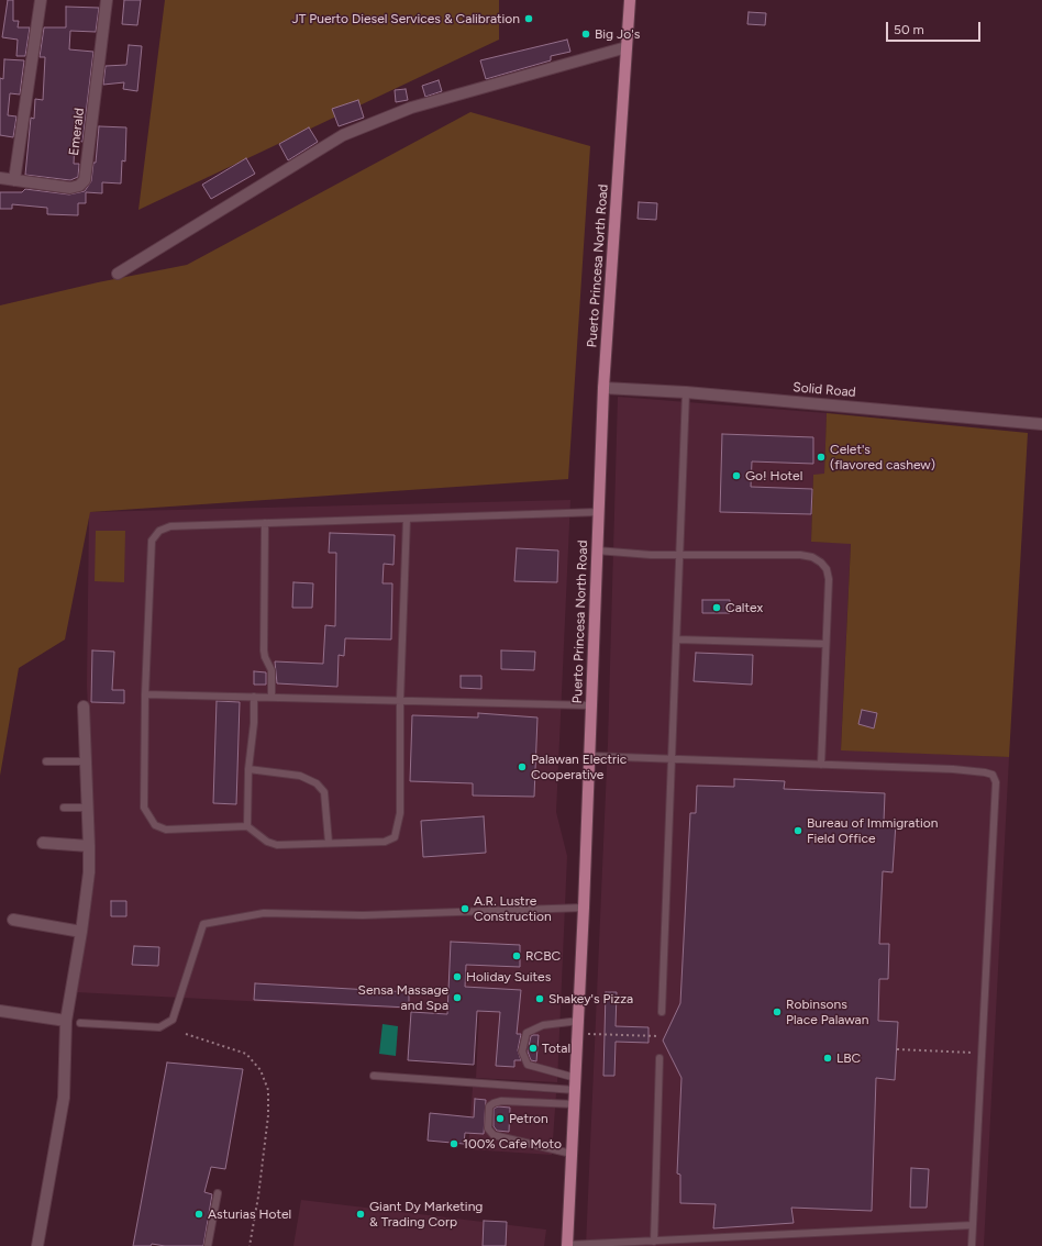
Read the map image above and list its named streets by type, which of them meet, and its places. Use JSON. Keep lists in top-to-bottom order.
{
  "streets": {
    "main road": ["Puerto Princesa North Road"],
    "street": ["Emerald", "Solid Road"]
  },
  "crossings": [
    ["Puerto Princesa North Road", "Solid Road"]
  ],
  "places": [
    "JT Puerto Diesel Services & Calibration",
    "Big Jo's",
    "Celet's (flavored cashew)",
    "Go! Hotel",
    "Caltex",
    "Palawan Electric Cooperative",
    "Bureau of Immigration Field Office",
    "A.R. Lustre Construction",
    "RCBC",
    "Holiday Suites",
    "Sensa Massage and Spa",
    "Shakey's Pizza",
    "Robinsons Place Palawan",
    "Total",
    "LBC",
    "Petron",
    "100% Cafe Moto",
    "Asturias Hotel",
    "Giant Dy Marketing & Trading Corp"
  ],
  "scale_bar": "50 m"
}
